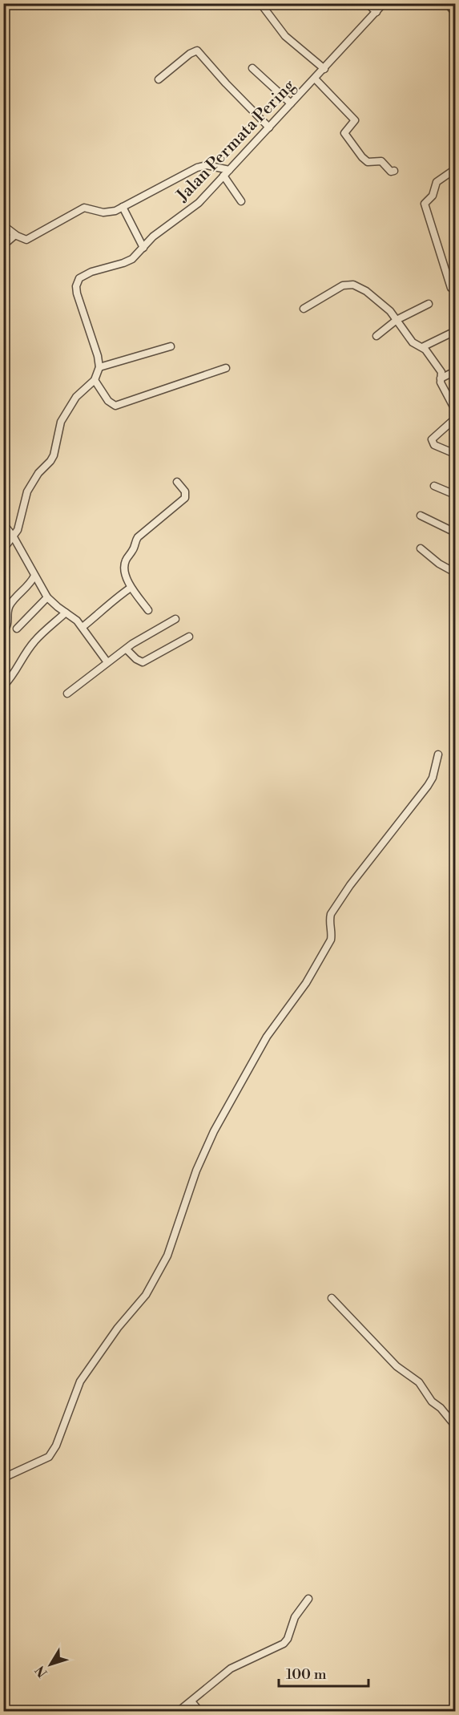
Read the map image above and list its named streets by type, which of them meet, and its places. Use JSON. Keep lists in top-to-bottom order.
{
  "streets": {
    "street": ["Jalan Permata Pering"]
  },
  "scale_bar": "100 m",
  "north": "bottom left"
}
